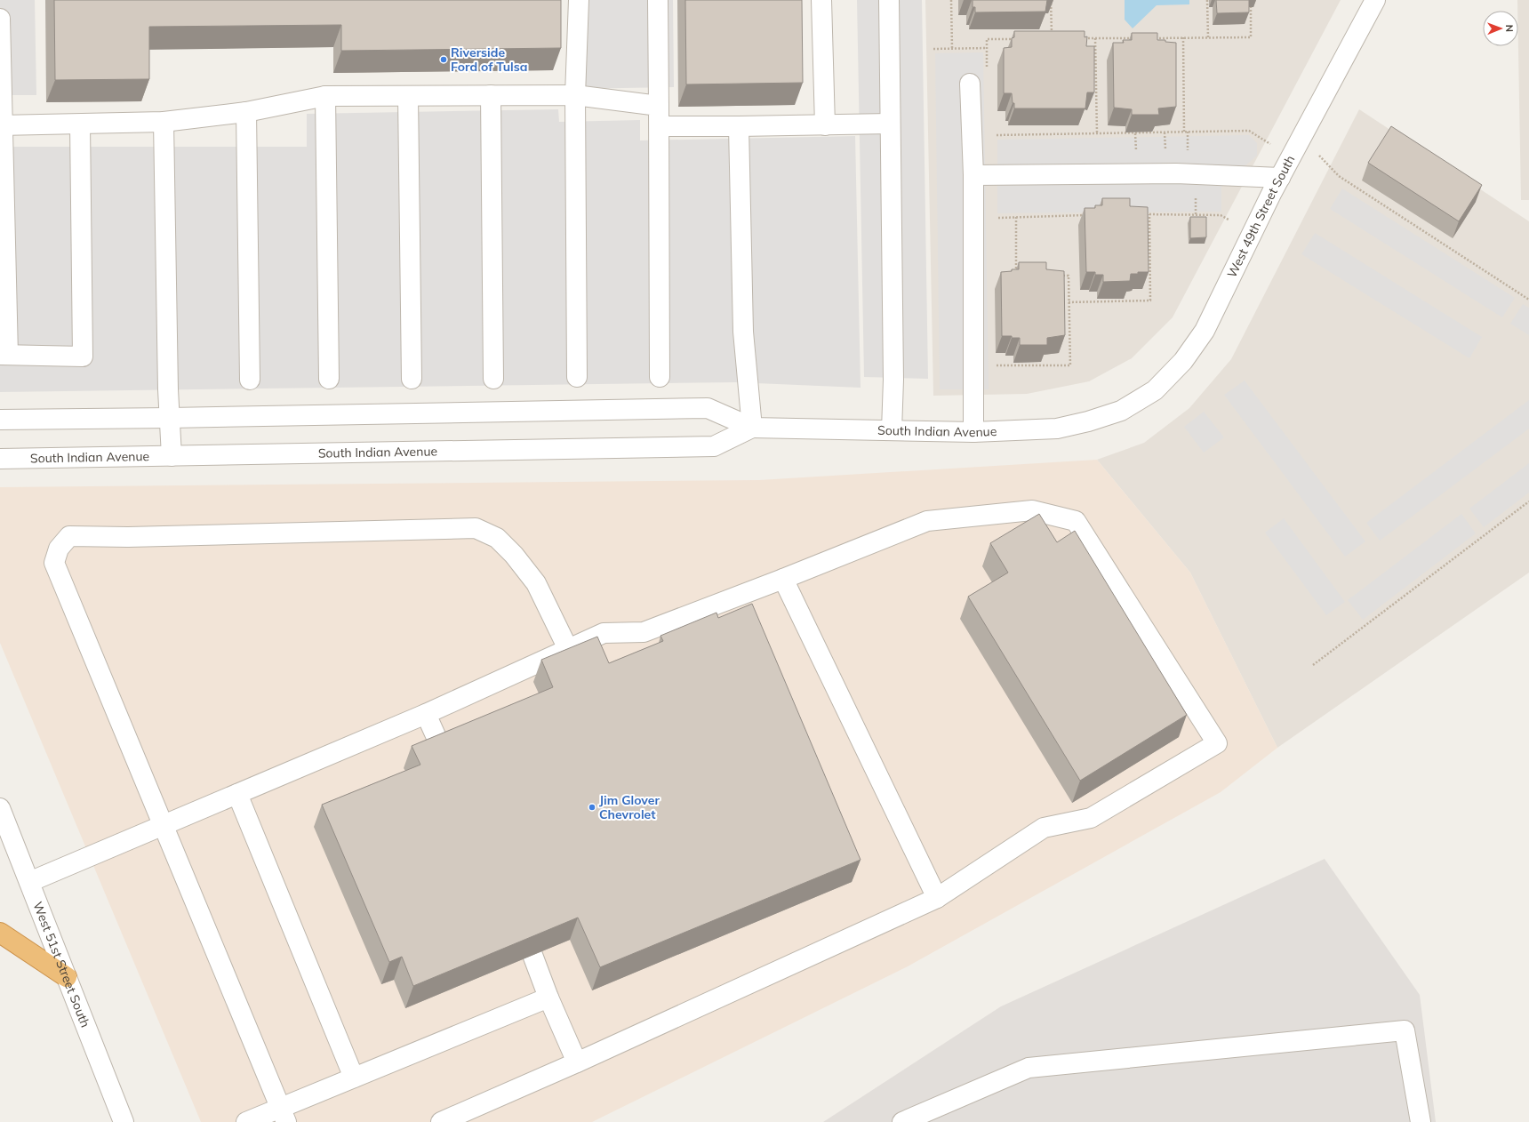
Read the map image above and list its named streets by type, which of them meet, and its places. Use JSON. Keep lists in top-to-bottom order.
{
  "streets": {
    "street": ["West 49th Street South", "South Indian Avenue", "West 51st Street South"]
  },
  "crossings": [
    ["West 49th Street South", "South Indian Avenue"]
  ],
  "places": ["Riverside Ford of Tulsa", "Jim Glover Chevrolet"],
  "north": "right"
}
